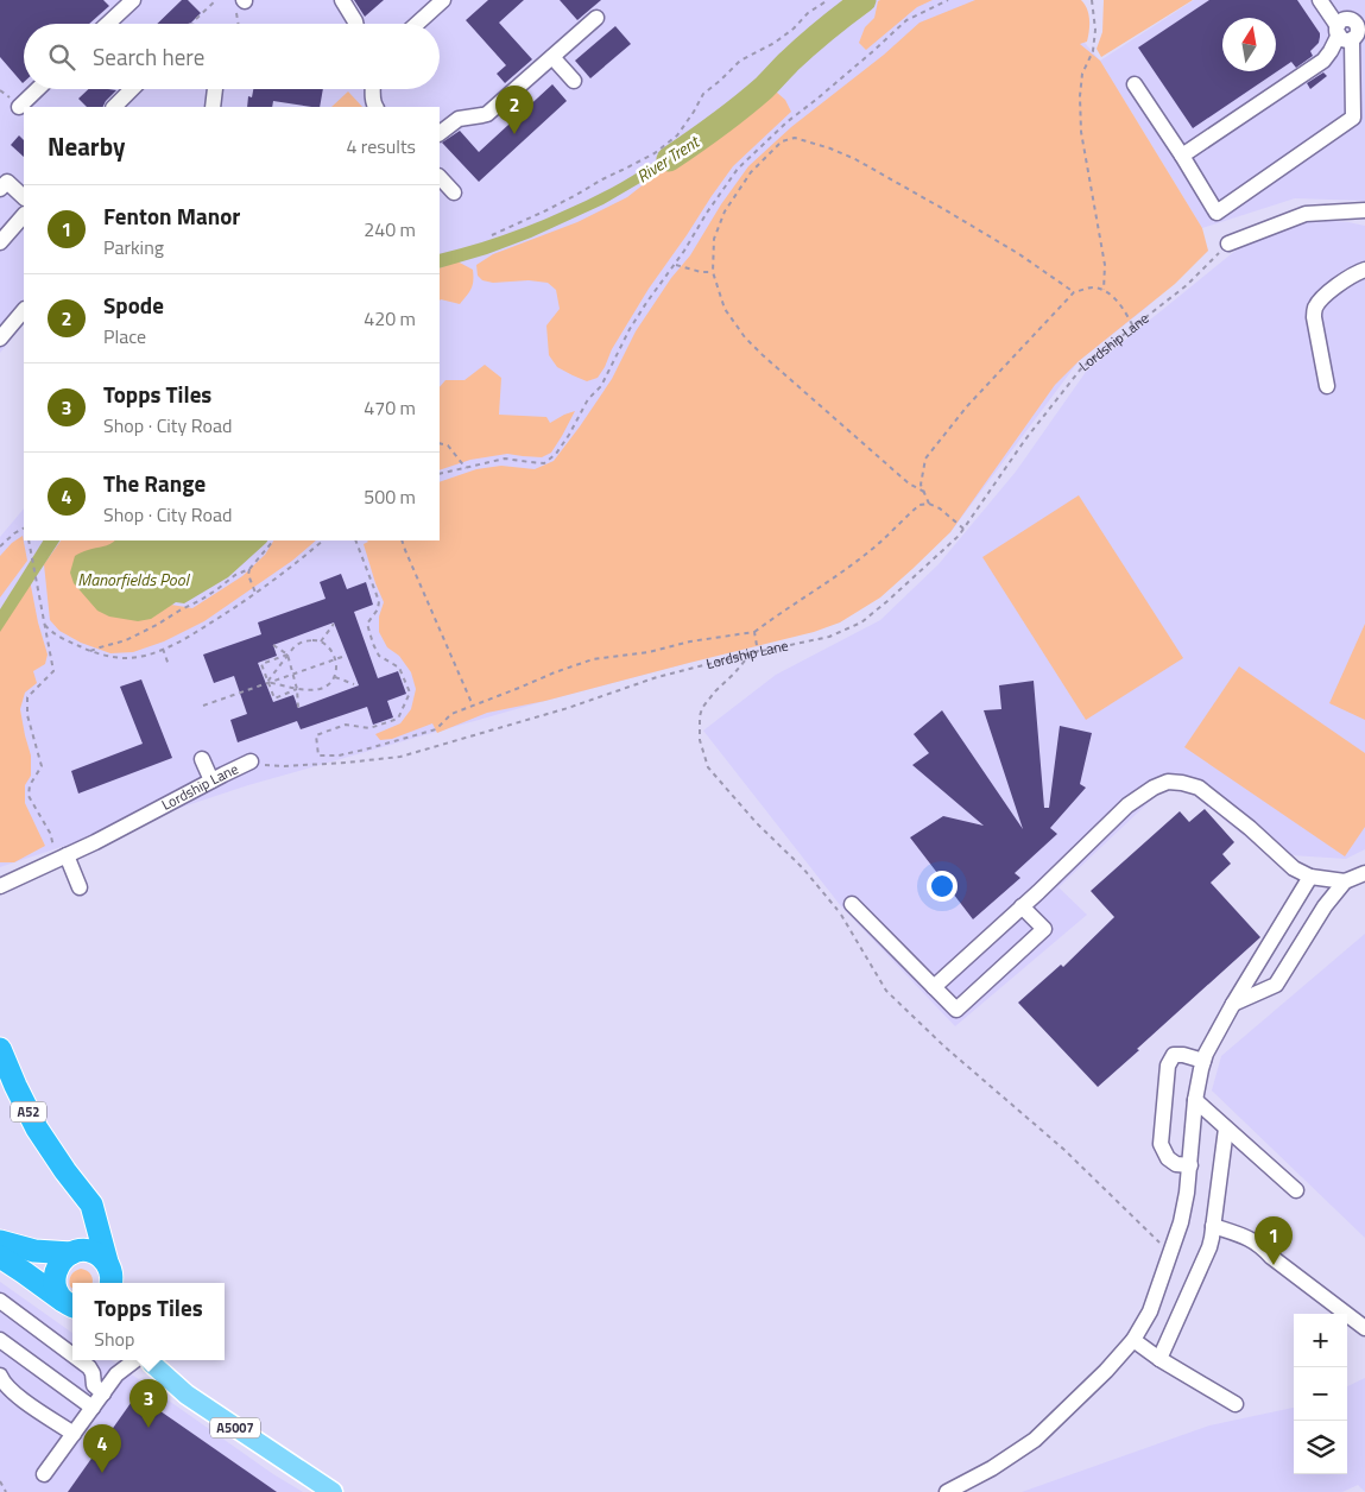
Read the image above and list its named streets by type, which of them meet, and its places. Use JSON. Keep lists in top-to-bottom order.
{
  "streets": {
    "highway": ["A52"],
    "main road": ["A5007"],
    "street": ["Lordship Lane"]
  },
  "water": ["River Trent", "Manorfields Pool"],
  "north": "top",
  "page": {
    "search": "Search here",
    "pins": [
      "2",
      "1",
      "3",
      "4"
    ],
    "heading": ["Nearby", "4 results"],
    "list": [
      {
        "mark": "1",
        "name": "Fenton Manor",
        "note": "Parking",
        "value": "240 m"
      },
      {
        "mark": "2",
        "name": "Spode",
        "note": "Place",
        "value": "420 m"
      },
      {
        "mark": "3",
        "name": "Topps Tiles",
        "note": "Shop · City Road",
        "value": "470 m"
      },
      {
        "mark": "4",
        "name": "The Range",
        "note": "Shop · City Road",
        "value": "500 m"
      }
    ],
    "popup": ["Topps Tiles", "Shop"],
    "map_buttons": ["+", "−"]
  }
}
